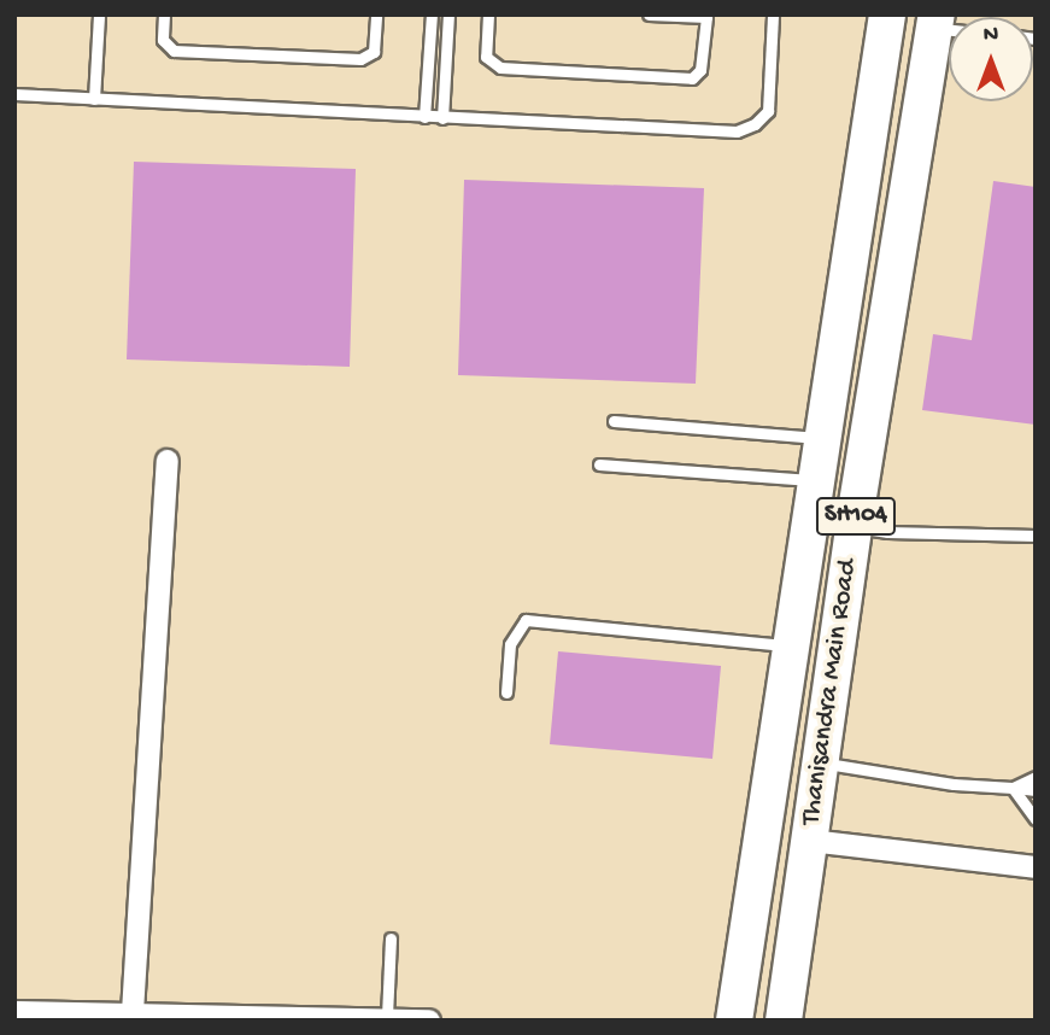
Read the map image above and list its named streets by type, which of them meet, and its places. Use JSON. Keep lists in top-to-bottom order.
{
  "streets": {
    "main road": ["SH104", "Thanisandra Main Road"]
  },
  "north": "top"
}
